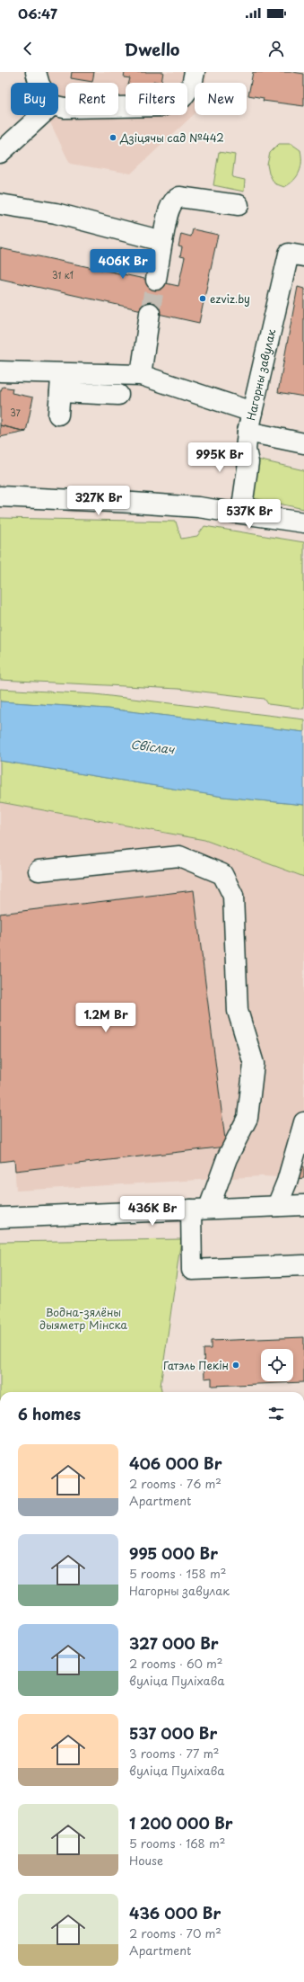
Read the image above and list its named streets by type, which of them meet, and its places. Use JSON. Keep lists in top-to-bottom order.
{
  "streets": {
    "street": ["Нагорны завулак"]
  },
  "water": ["Свіслач"],
  "parks": ["Водна-зялёны дыяметр Мінска"],
  "places": ["Дзіцячы сад №442", "ezviz.by", "Гатэль Пекін"],
  "house_numbers": ["31 к1", "37"],
  "page": {
    "status": "06:47",
    "header": "Dwello",
    "chip": [
      "Buy",
      "Rent",
      "Filters",
      "New"
    ],
    "price": [
      "406K Br",
      "995K Br",
      "327K Br",
      "537K Br",
      "1.2M Br",
      "436K Br"
    ],
    "heading": "6 homes",
    "list": [
      {
        "name": "406 000 Br",
        "note": "2 rooms · 76 m² · Apartment"
      },
      {
        "name": "995 000 Br",
        "note": "5 rooms · 158 m² · Нагорны завулак"
      },
      {
        "name": "327 000 Br",
        "note": "2 rooms · 60 m² · вуліца Пуліхава"
      },
      {
        "name": "537 000 Br",
        "note": "3 rooms · 77 m² · вуліца Пуліхава"
      },
      {
        "name": "1 200 000 Br",
        "note": "5 rooms · 168 m² · House"
      },
      {
        "name": "436 000 Br",
        "note": "2 rooms · 70 m² · Apartment"
      }
    ]
  }
}
